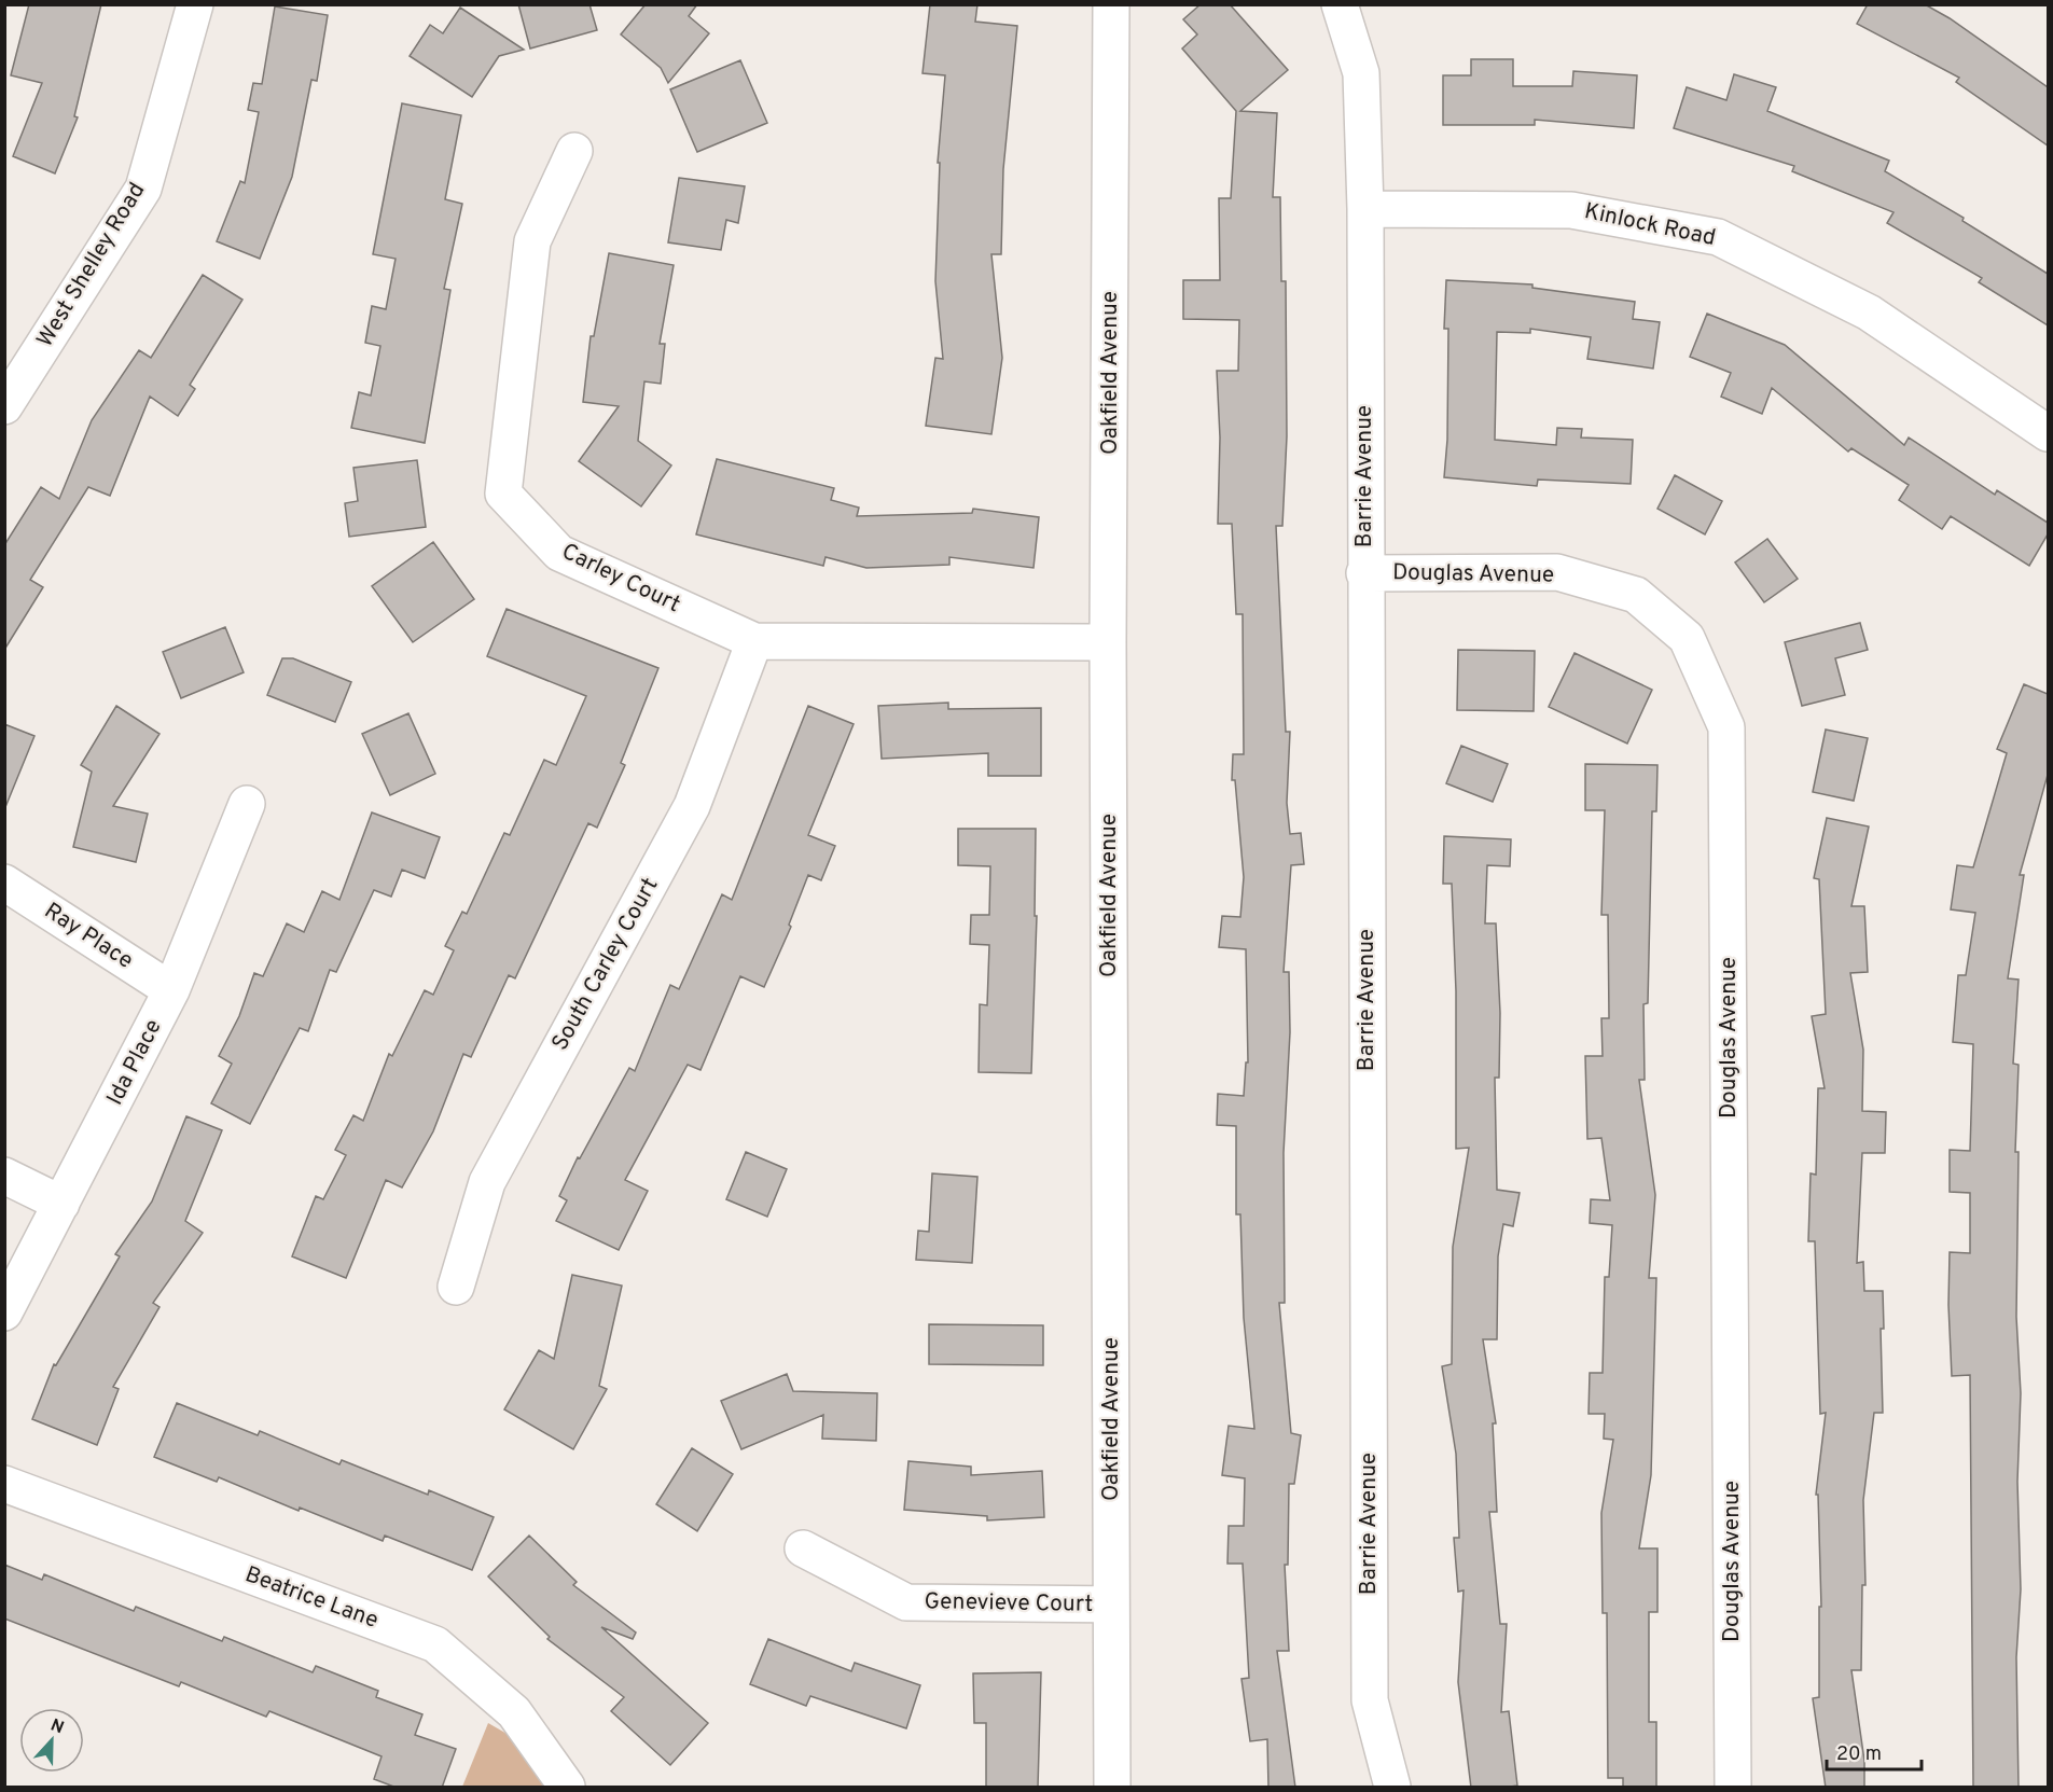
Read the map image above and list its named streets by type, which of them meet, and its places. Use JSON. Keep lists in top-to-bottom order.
{
  "streets": {
    "street": [
      "Kinlock Road",
      "West Shelley Road",
      "Oakfield Avenue",
      "Barrie Avenue",
      "Douglas Avenue",
      "Carley Court",
      "Ray Place",
      "South Carley Court",
      "Ida Place",
      "Beatrice Lane",
      "Genevieve Court"
    ]
  },
  "crossings": [
    ["Kinlock Road", "Barrie Avenue"],
    ["Oakfield Avenue", "Carley Court"],
    ["Oakfield Avenue", "Genevieve Court"],
    ["Barrie Avenue", "Douglas Avenue"],
    ["Carley Court", "South Carley Court"],
    ["Ray Place", "Ida Place"]
  ],
  "scale_bar": "20 m",
  "north": "top"
}
